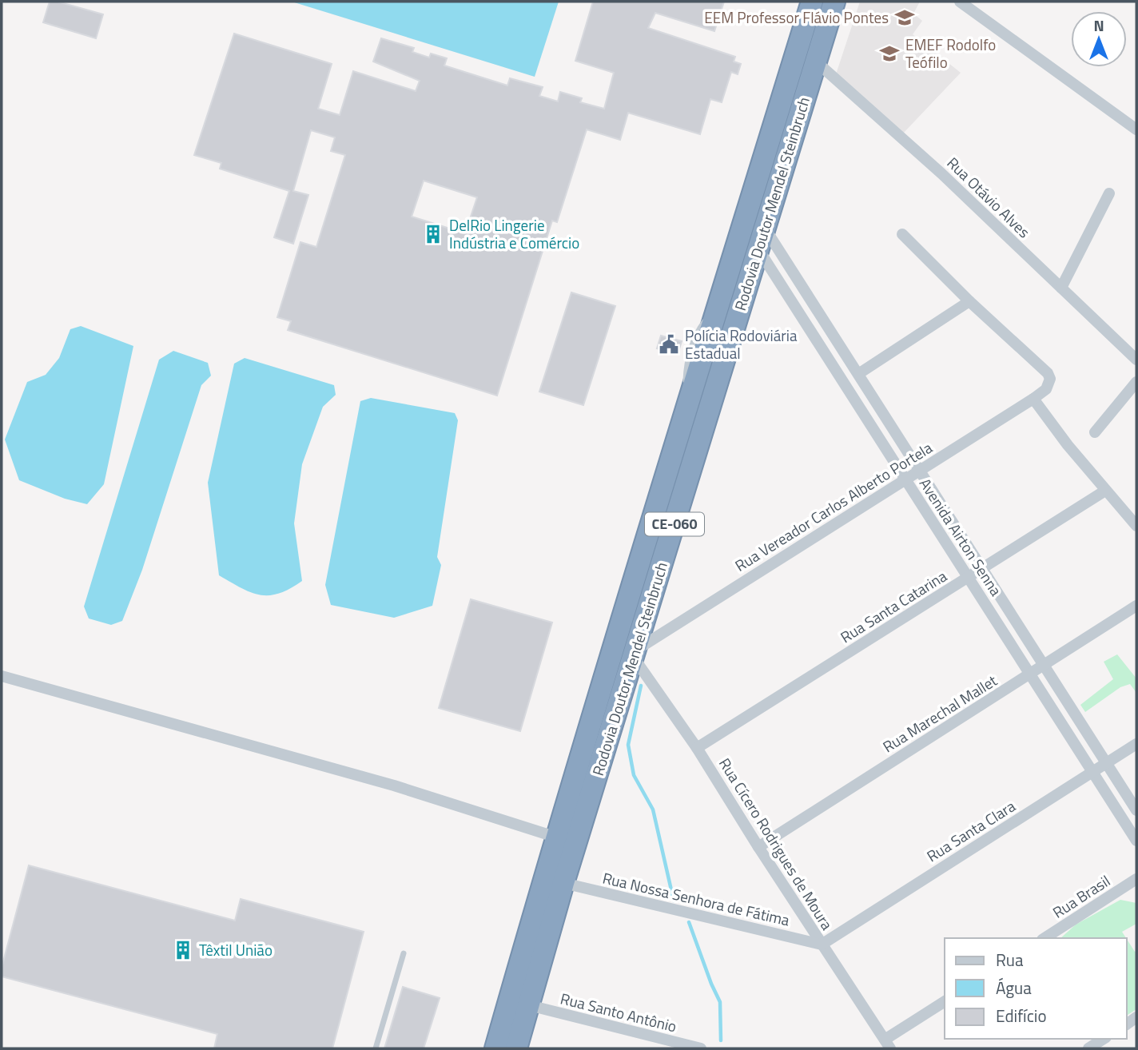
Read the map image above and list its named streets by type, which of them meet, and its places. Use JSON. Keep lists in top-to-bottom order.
{
  "streets": {
    "highway": ["Rodovia Doutor Mendel Steinbruch", "CE-060"],
    "street": [
      "Rua Otávio Alves",
      "Rua Vereador Carlos Alberto Portela",
      "Avenida Airton Senna",
      "Rua Santa Catarina",
      "Rua Marechal Mallet",
      "Rua Santa Clara",
      "Rua Cícero Rodrigues de Moura",
      "Rua Brasil",
      "Rua Nossa Senhora de Fátima",
      "Rua Santo Antônio"
    ]
  },
  "crossings": [
    ["Rua Otávio Alves", "Rodovia Doutor Mendel Steinbruch"],
    ["Rodovia Doutor Mendel Steinbruch", "Rua Vereador Carlos Alberto Portela"],
    ["Rodovia Doutor Mendel Steinbruch", "Avenida Airton Senna"],
    ["Rodovia Doutor Mendel Steinbruch", "Rua Cícero Rodrigues de Moura"],
    ["Rodovia Doutor Mendel Steinbruch", "Rua Nossa Senhora de Fátima"],
    ["Rodovia Doutor Mendel Steinbruch", "Rua Santo Antônio"],
    ["Rua Vereador Carlos Alberto Portela", "Avenida Airton Senna"],
    ["Rua Vereador Carlos Alberto Portela", "Rua Cícero Rodrigues de Moura"],
    ["Avenida Airton Senna", "Rua Santa Catarina"],
    ["Avenida Airton Senna", "Rua Marechal Mallet"],
    ["Avenida Airton Senna", "Rua Santa Clara"],
    ["Rua Santa Catarina", "Rua Cícero Rodrigues de Moura"],
    ["Rua Marechal Mallet", "Rua Cícero Rodrigues de Moura"],
    ["Rua Santa Clara", "Rua Cícero Rodrigues de Moura"],
    ["Rua Santa Clara", "Rua Nossa Senhora de Fátima"],
    ["Rua Cícero Rodrigues de Moura", "Rua Nossa Senhora de Fátima"]
  ],
  "places": {
    "school or university": ["EEM Professor Flávio Pontes", "EMEF Rodolfo Teófilo"],
    "building": ["DelRio Lingerie Indústria e Comércio", "Têxtil União"],
    "public building": ["Polícia Rodoviária Estadual"]
  },
  "legend": ["Rua", "Água", "Edifício"],
  "north": "top"
}
